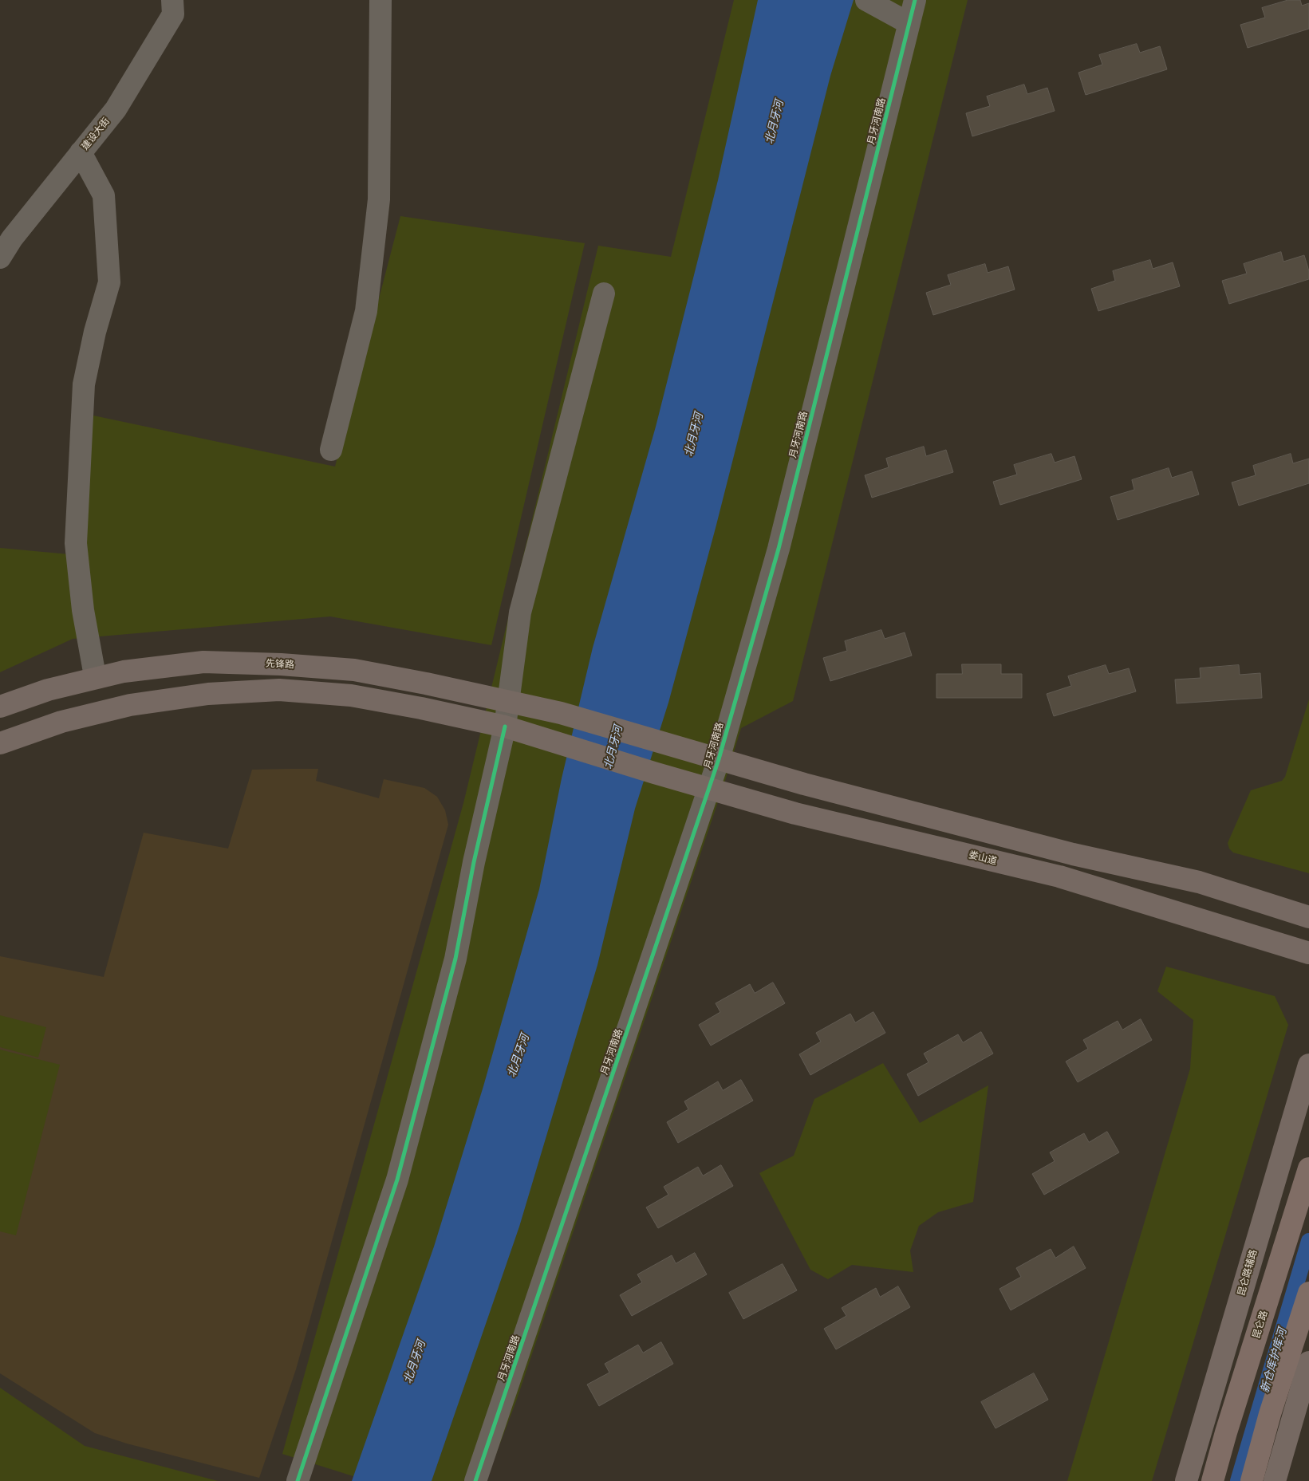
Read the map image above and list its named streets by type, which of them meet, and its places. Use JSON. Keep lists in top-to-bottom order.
{
  "streets": {
    "highway": ["昆仑路"],
    "main road": ["先锋路", "娄山道", "昆仑路辅路"],
    "street": ["月牙河南路", "建设大街"]
  },
  "crossings": [
    ["月牙河南路", "先锋路"],
    ["月牙河南路", "娄山道"]
  ],
  "water": ["北月牙河", "新仓库护库河"]
}
